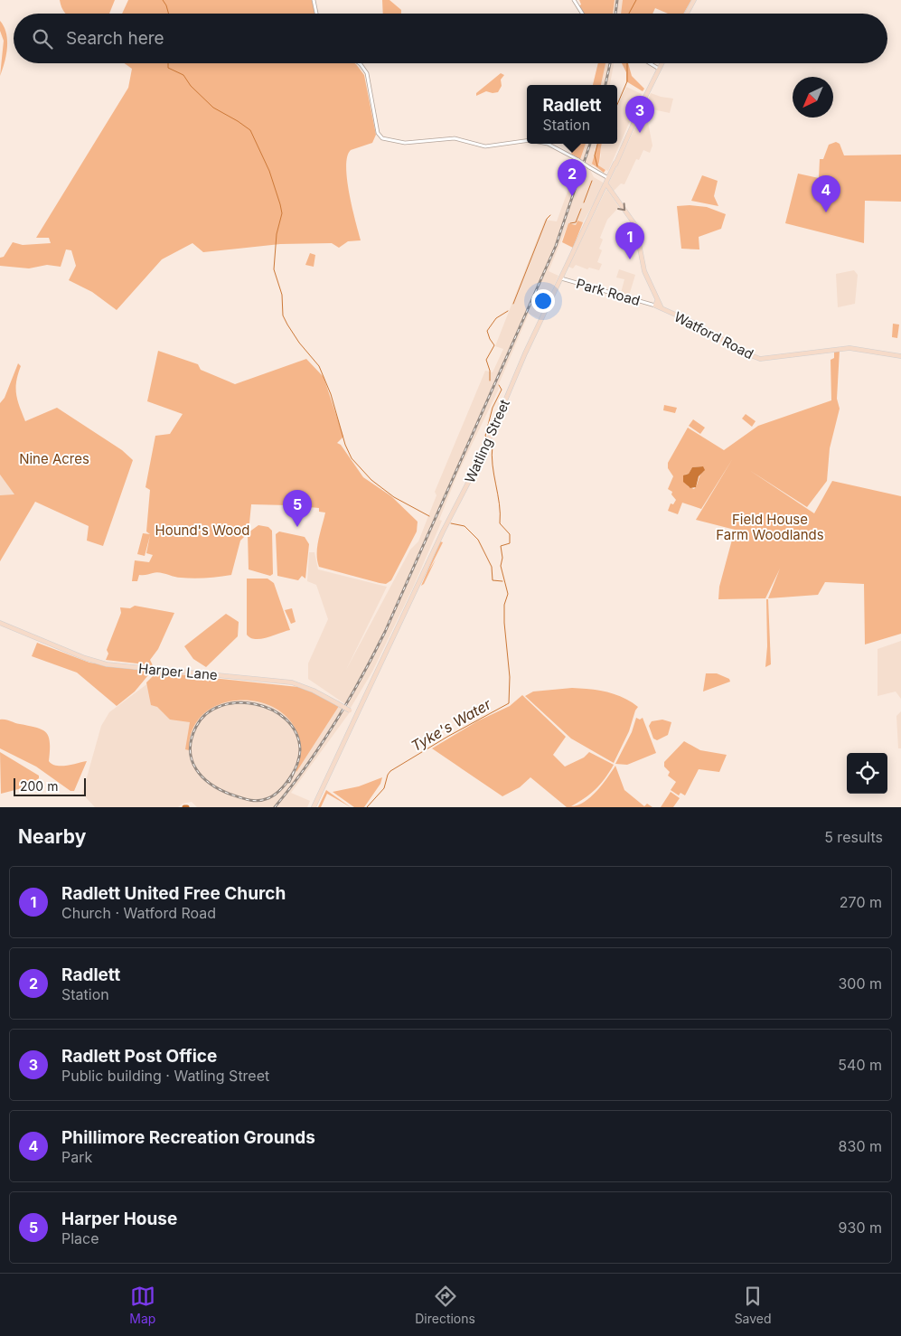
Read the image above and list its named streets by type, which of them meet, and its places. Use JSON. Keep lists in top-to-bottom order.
{
  "streets": {
    "main road": ["Watford Road", "Watling Street", "Harper Lane"],
    "street": ["Park Road"]
  },
  "crossings": [
    ["Park Road", "Watford Road"],
    ["Park Road", "Watling Street"],
    ["Watford Road", "Watling Street"],
    ["Watling Street", "Harper Lane"]
  ],
  "water": ["Tyke's Water"],
  "parks": ["Nine Acres", "Field House Farm Woodlands", "Hound's Wood"],
  "scale_bar": "200 m",
  "north": "bottom left",
  "page": {
    "search": "Search here",
    "popup": ["Radlett", "Station"],
    "pins": [
      "3",
      "2",
      "4",
      "1",
      "5"
    ],
    "scale": "200 m",
    "heading": ["Nearby", "5 results"],
    "list": [
      {
        "mark": "1",
        "name": "Radlett United Free Church",
        "note": "Church · Watford Road",
        "value": "270 m"
      },
      {
        "mark": "2",
        "name": "Radlett",
        "note": "Station",
        "value": "300 m"
      },
      {
        "mark": "3",
        "name": "Radlett Post Office",
        "note": "Public building · Watling Street",
        "value": "540 m"
      },
      {
        "mark": "4",
        "name": "Phillimore Recreation Grounds",
        "note": "Park",
        "value": "830 m"
      },
      {
        "mark": "5",
        "name": "Harper House",
        "note": "Place",
        "value": "930 m"
      }
    ],
    "nav": ["Map", "Directions", "Saved"]
  }
}
